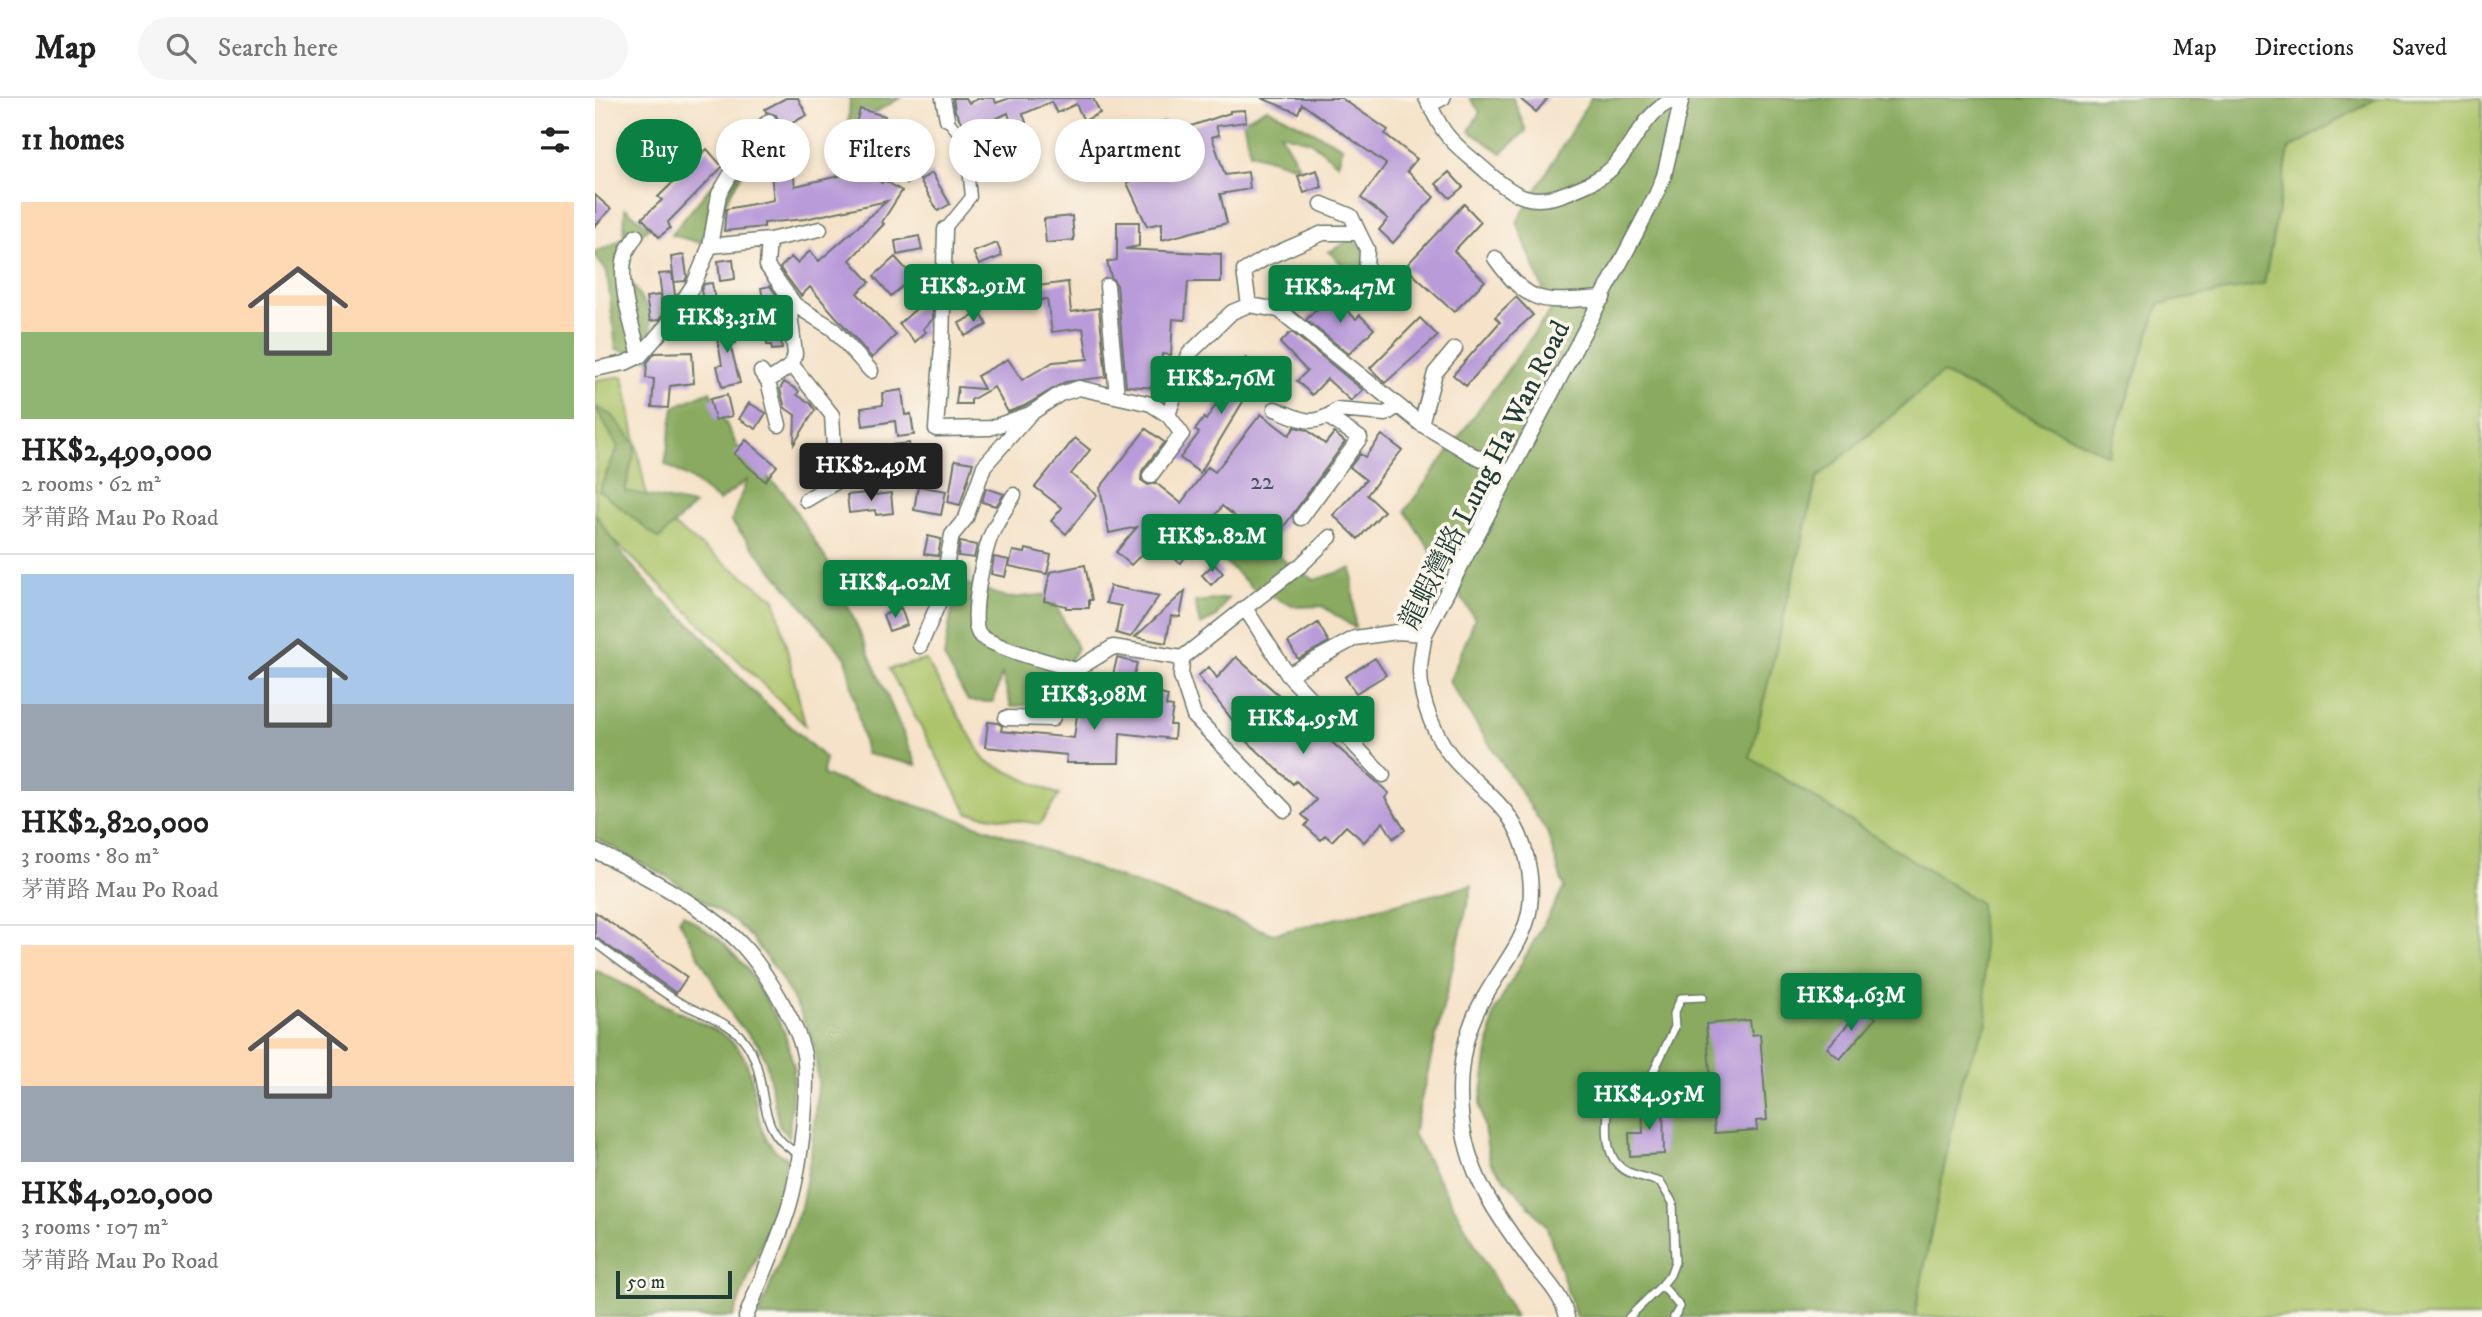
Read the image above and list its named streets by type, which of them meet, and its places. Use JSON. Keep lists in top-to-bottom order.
{
  "streets": {
    "street": ["龍蝦灣路 Lung Ha Wan Road"]
  },
  "house_numbers": ["22"],
  "scale_bar": "50 m",
  "page": {
    "header": "Map",
    "search": "Search here",
    "nav": ["Map", "Directions", "Saved"],
    "heading": "11 homes",
    "chip": [
      "Buy",
      "Rent",
      "Filters",
      "New",
      "Apartment"
    ],
    "list": [
      {
        "name": "HK$2,490,000",
        "note": "2 rooms · 62 m² · 茅莆路 Mau Po Road"
      },
      {
        "name": "HK$2,820,000",
        "note": "3 rooms · 80 m² · 茅莆路 Mau Po Road"
      },
      {
        "name": "HK$4,020,000",
        "note": "3 rooms · 107 m² · 茅莆路 Mau Po Road"
      }
    ],
    "price": [
      "HK$2.91M",
      "HK$2.47M",
      "HK$3.31M",
      "HK$2.76M",
      "HK$2.49M",
      "HK$2.82M",
      "HK$4.02M",
      "HK$3.98M",
      "HK$4.95M",
      "HK$4.63M",
      "HK$4.95M"
    ],
    "scale": "50 m"
  }
}
